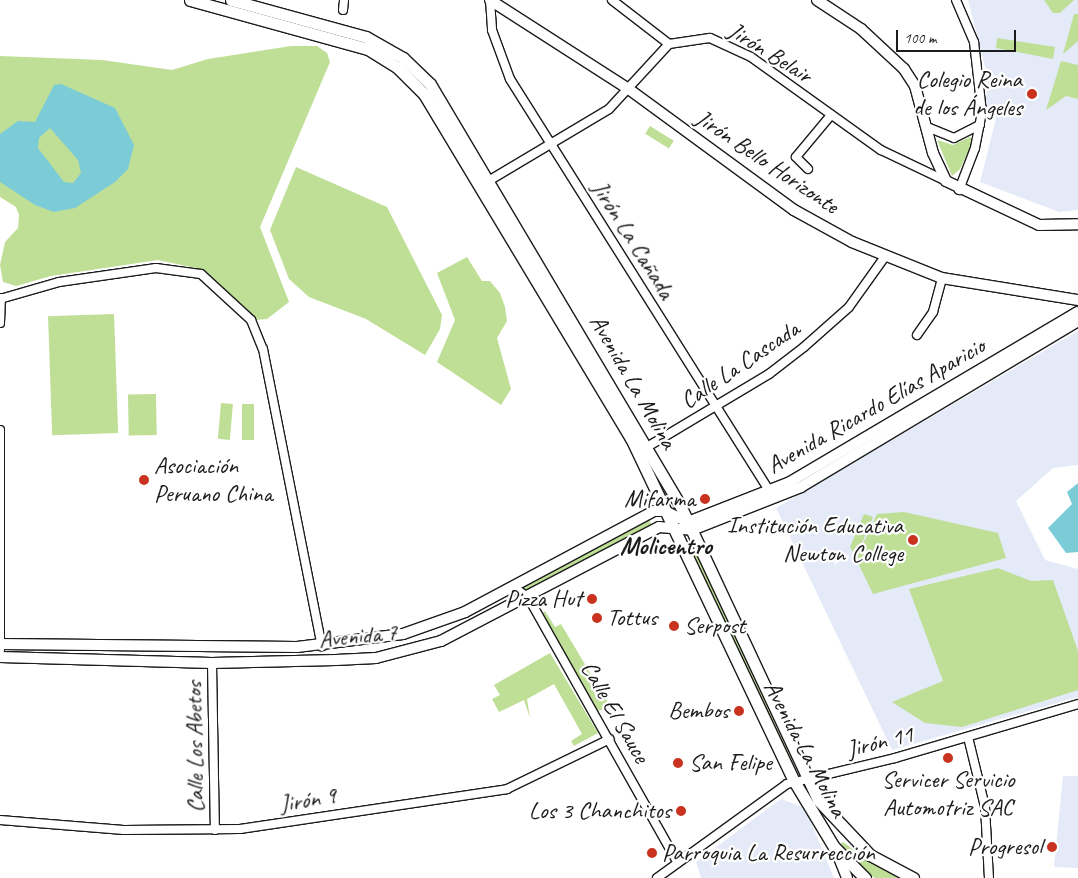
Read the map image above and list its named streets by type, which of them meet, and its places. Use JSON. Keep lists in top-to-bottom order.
{
  "streets": {
    "main road": ["Avenida La Molina"],
    "street": [
      "Jirón Belair",
      "Jirón Bello Horizonte",
      "Jirón La Cañada",
      "Calle La Cascada",
      "Avenida Ricardo Elías Aparicio",
      "Avenida 7",
      "Calle El Sauce",
      "Jirón 11",
      "Calle Los Abetos",
      "Jirón 9"
    ]
  },
  "crossings": [
    ["Jirón Bello Horizonte", "Jirón La Cañada"],
    ["Jirón Bello Horizonte", "Calle La Cascada"],
    ["Jirón La Cañada", "Calle La Cascada"],
    ["Jirón La Cañada", "Avenida Ricardo Elías Aparicio"],
    ["Calle La Cascada", "Avenida La Molina"],
    ["Avenida La Molina", "Avenida Ricardo Elías Aparicio"],
    ["Avenida La Molina", "Avenida 7"],
    ["Avenida La Molina", "Jirón 11"],
    ["Avenida Ricardo Elías Aparicio", "Avenida 7"],
    ["Avenida 7", "Calle El Sauce"],
    ["Avenida 7", "Calle Los Abetos"],
    ["Calle El Sauce", "Jirón 11"],
    ["Calle El Sauce", "Jirón 9"],
    ["Calle Los Abetos", "Jirón 9"]
  ],
  "districts": ["Molicentro"],
  "places": [
    "Colegio Reina de los Ángeles",
    "Asociación Peruano China",
    "Mifarma",
    "Institución Educativa Newton College",
    "Pizza Hut",
    "Tottus",
    "Serpost",
    "Bembos",
    "Servicer Servicio Automotriz SAC",
    "San Felipe",
    "Los 3 Chanchitos",
    "Progresol",
    "Parroquia La Resurrección"
  ],
  "scale_bar": "100 m"
}
